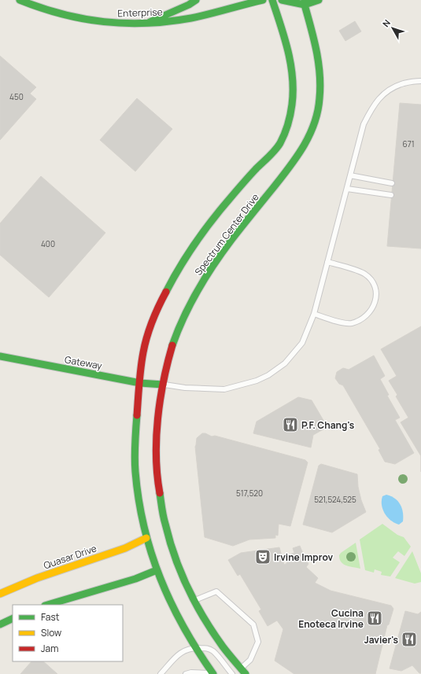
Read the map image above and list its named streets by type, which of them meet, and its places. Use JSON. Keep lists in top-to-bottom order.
{
  "streets": {
    "main road": [
      "Enterprise",
      "Spectrum Center Drive",
      "Gateway",
      "Quasar Drive"
    ]
  },
  "crossings": [
    ["Spectrum Center Drive", "Gateway"],
    ["Spectrum Center Drive", "Quasar Drive"]
  ],
  "places": {
    "restaurant": ["P.F. Chang's", "Cucina Enoteca Irvine", "Javier's"],
    "theatre": ["Irvine Improv"]
  },
  "house_numbers": [
    "450",
    "671",
    "400",
    "517,520",
    "521,524,525"
  ],
  "legend": ["Fast", "Slow", "Jam"],
  "north": "top left"
}
